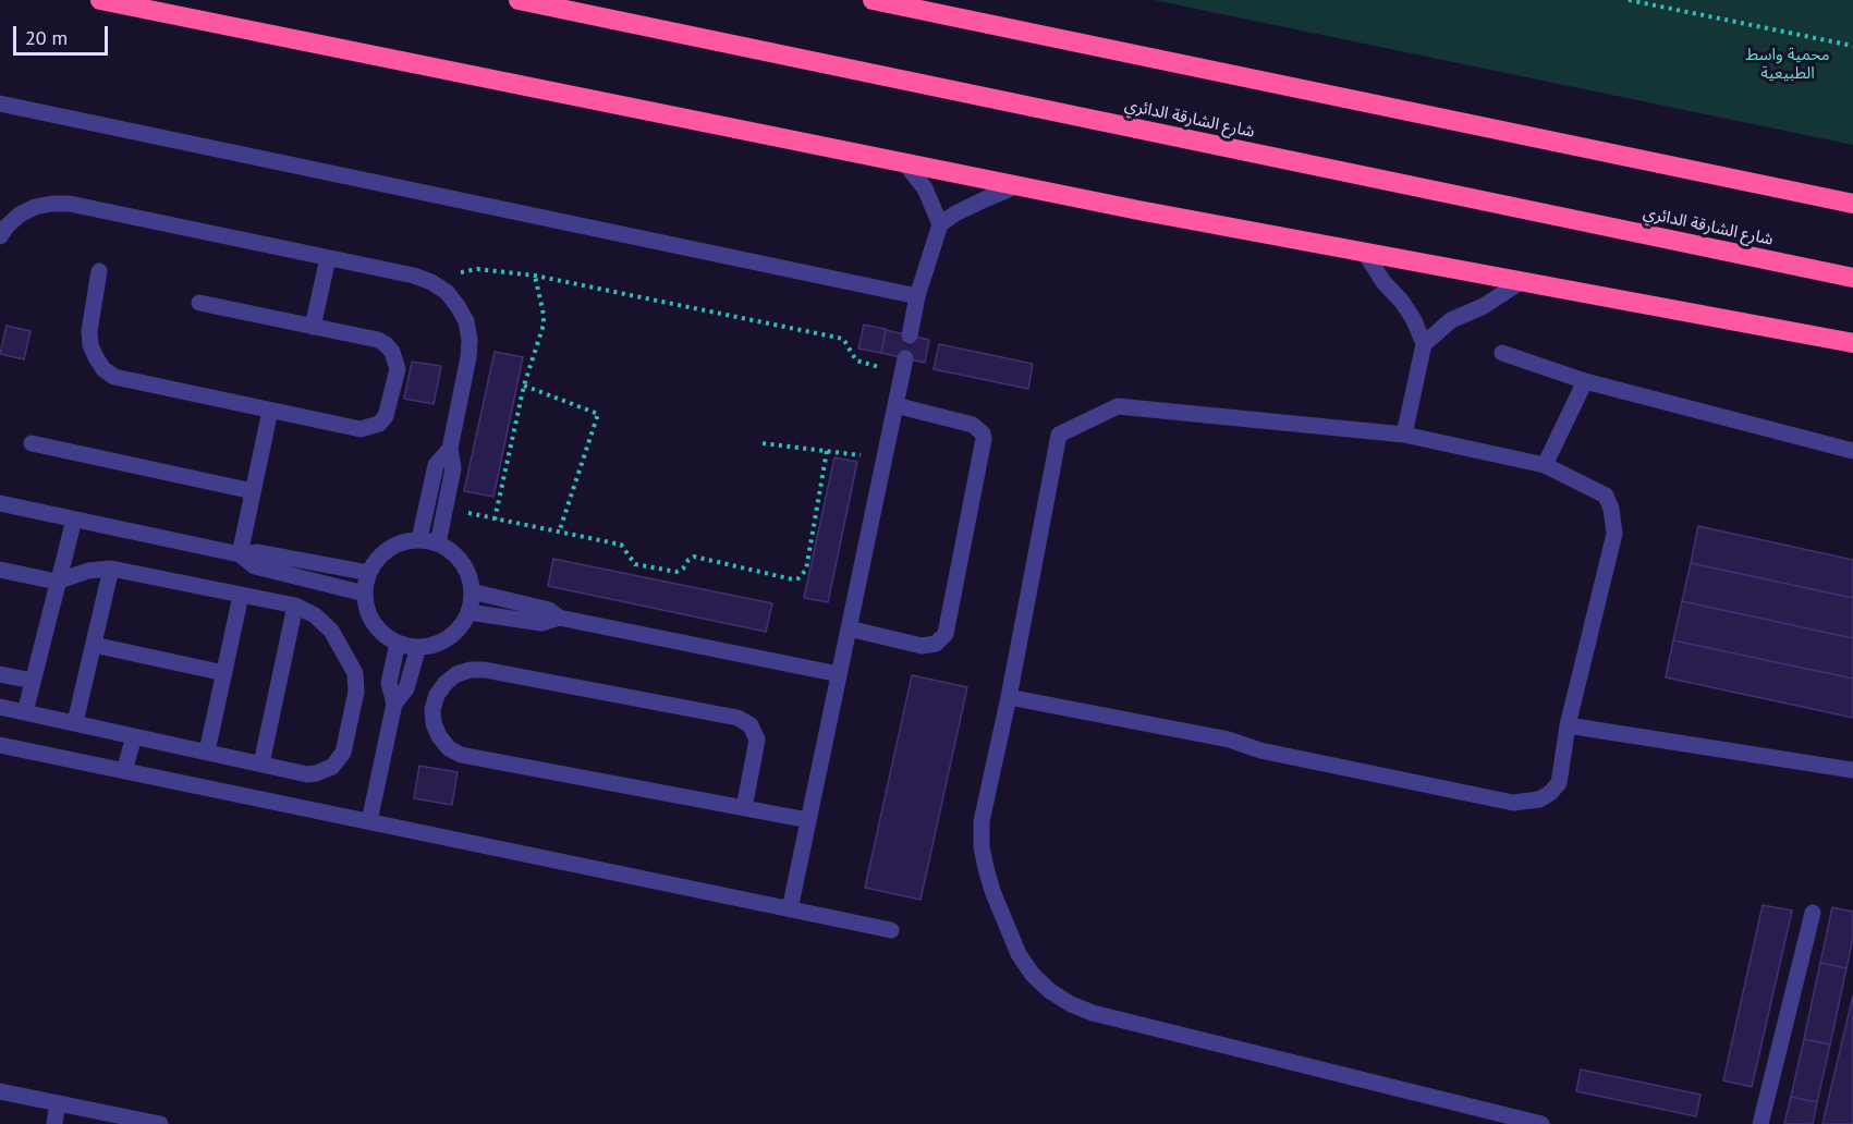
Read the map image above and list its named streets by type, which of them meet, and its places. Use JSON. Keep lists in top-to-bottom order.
{
  "streets": {
    "highway": ["شارع الشارقة الدائري"]
  },
  "parks": ["محمية واسط الطبيعية"],
  "scale_bar": "20 m"
}
